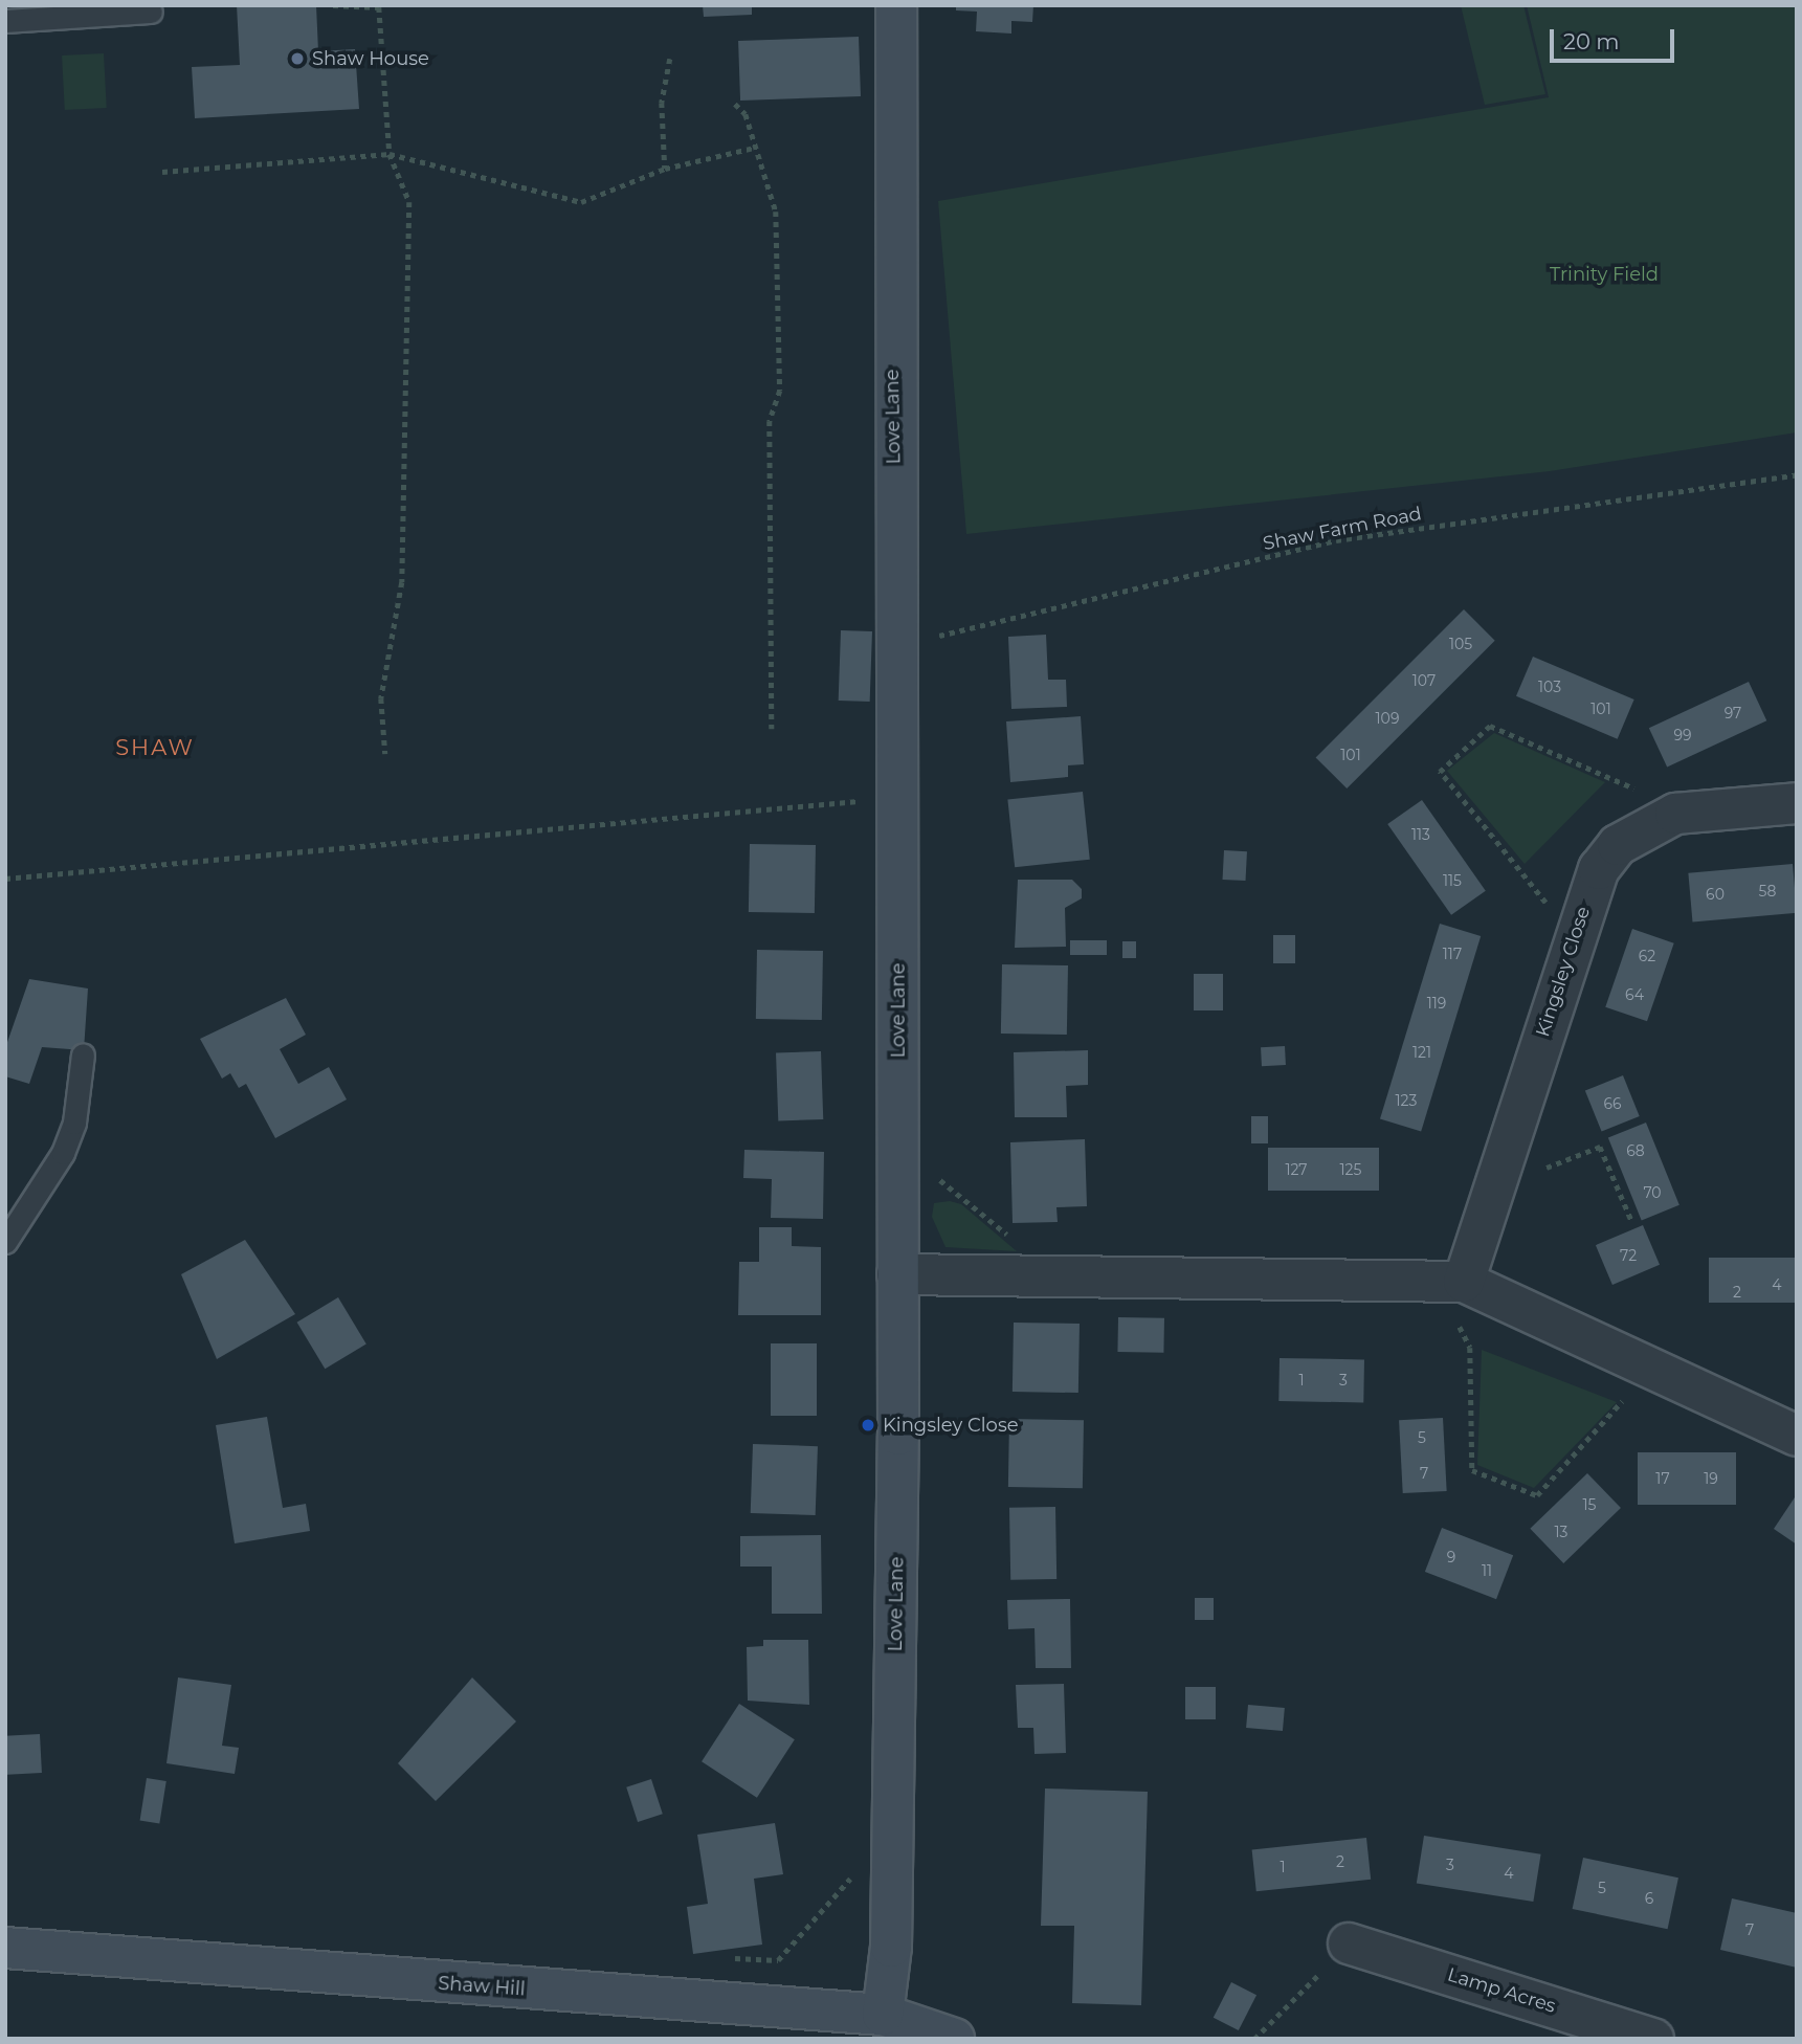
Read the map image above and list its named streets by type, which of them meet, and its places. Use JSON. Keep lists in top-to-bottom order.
{
  "streets": {
    "street": [
      "Love Lane",
      "Kingsley Close",
      "Shaw Hill",
      "Lamp Acres"
    ],
    "path": ["Shaw Farm Road"]
  },
  "crossings": [
    ["Love Lane", "Shaw Farm Road"],
    ["Love Lane", "Shaw Hill"]
  ],
  "districts": ["SHAW"],
  "parks": ["Trinity Field"],
  "places": ["Shaw House", "Kingsley Close"],
  "house_numbers": [
    "105",
    "107",
    "103",
    "101",
    "97",
    "109",
    "99",
    "101",
    "113",
    "115",
    "58",
    "60",
    "117",
    "62",
    "64",
    "119",
    "121",
    "123",
    "66",
    "68",
    "127",
    "125",
    "70",
    "72",
    "4",
    "2",
    "1",
    "3",
    "5",
    "7",
    "17",
    "19",
    "15",
    "13",
    "9",
    "11",
    "2",
    "3",
    "1",
    "4",
    "5",
    "6",
    "7"
  ],
  "scale_bar": "20 m"
}
